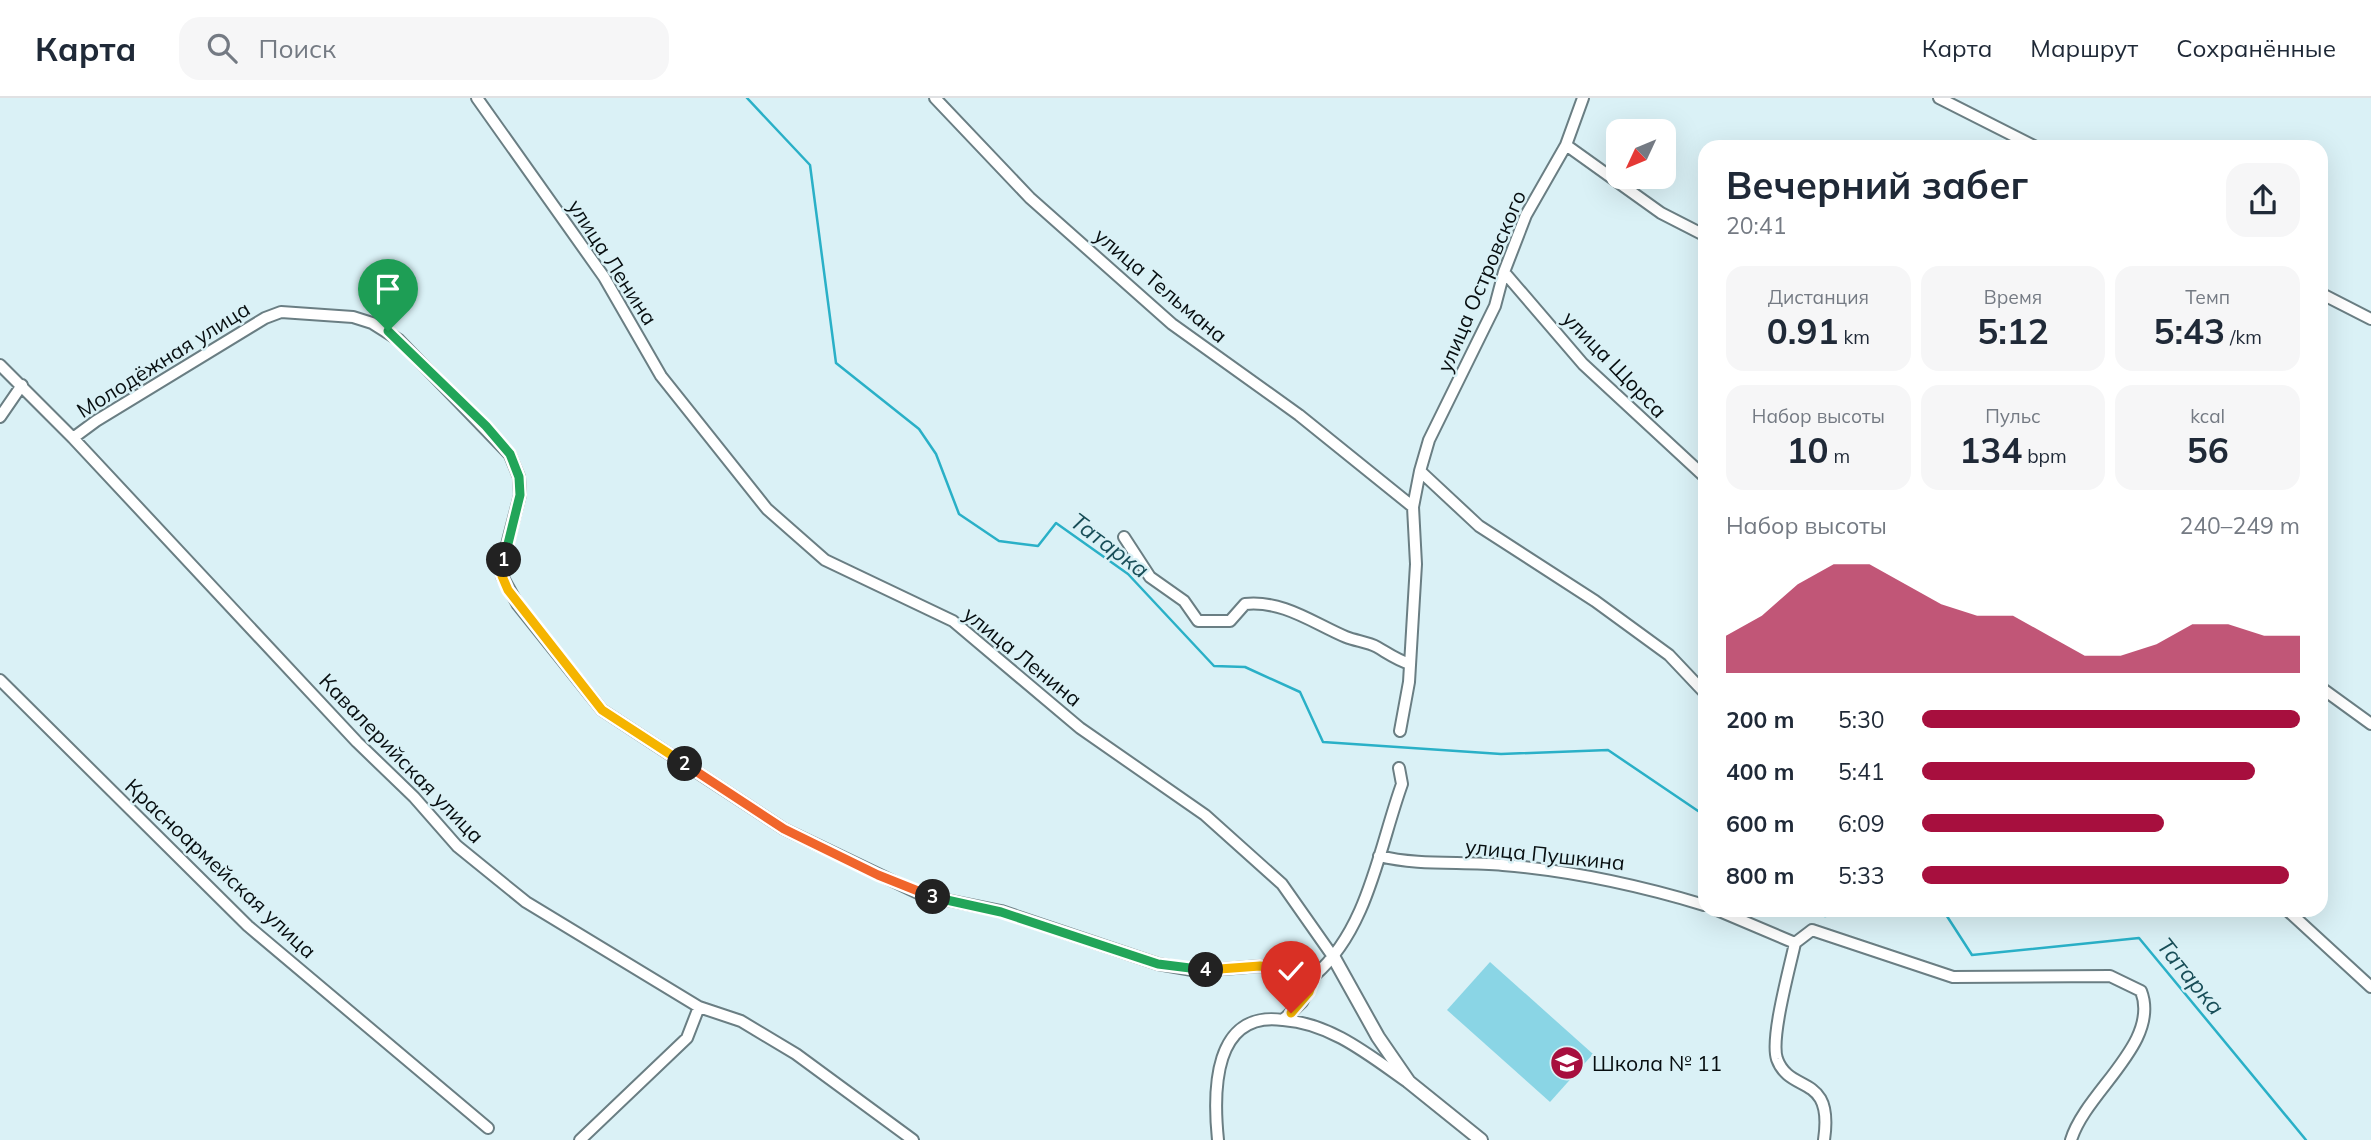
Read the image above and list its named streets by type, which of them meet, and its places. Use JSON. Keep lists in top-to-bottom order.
{
  "streets": {
    "street": [
      "улица Ленина",
      "улица Островского",
      "улица Тельмана",
      "Молодёжная улица",
      "улица Щорса",
      "Кавалерийская улица",
      "улица Пушкина",
      "Красноармейская улица"
    ]
  },
  "crossings": [
    ["улица Островского", "улица Тельмана"],
    ["улица Островского", "улица Щорса"],
    ["Молодёжная улица", "Кавалерийская улица"]
  ],
  "water": ["Татарка"],
  "places": {
    "school or university": ["Школа № 11"]
  },
  "north": "bottom left",
  "page": {
    "header": "Карта",
    "search": "Поиск",
    "nav": ["Карта", "Маршрут", "Сохранённые"],
    "heading": ["Вечерний забег", "20:41"],
    "stats": [
      ["Дистанция", "0.91 km"],
      ["Время", "5:12"],
      ["Темп", "5:43 /km"],
      ["Набор высоты", "10 m"],
      ["Пульс", "134 bpm"],
      ["kcal", "56"]
    ],
    "chart": ["Набор высоты", "240–249 m"],
    "pins": [
      "1",
      "2",
      "3",
      "4"
    ],
    "list": [
      {
        "name": "200 m",
        "note": "5:30"
      },
      {
        "name": "400 m",
        "note": "5:41"
      },
      {
        "name": "600 m",
        "note": "6:09"
      },
      {
        "name": "800 m",
        "note": "5:33"
      }
    ]
  }
}
